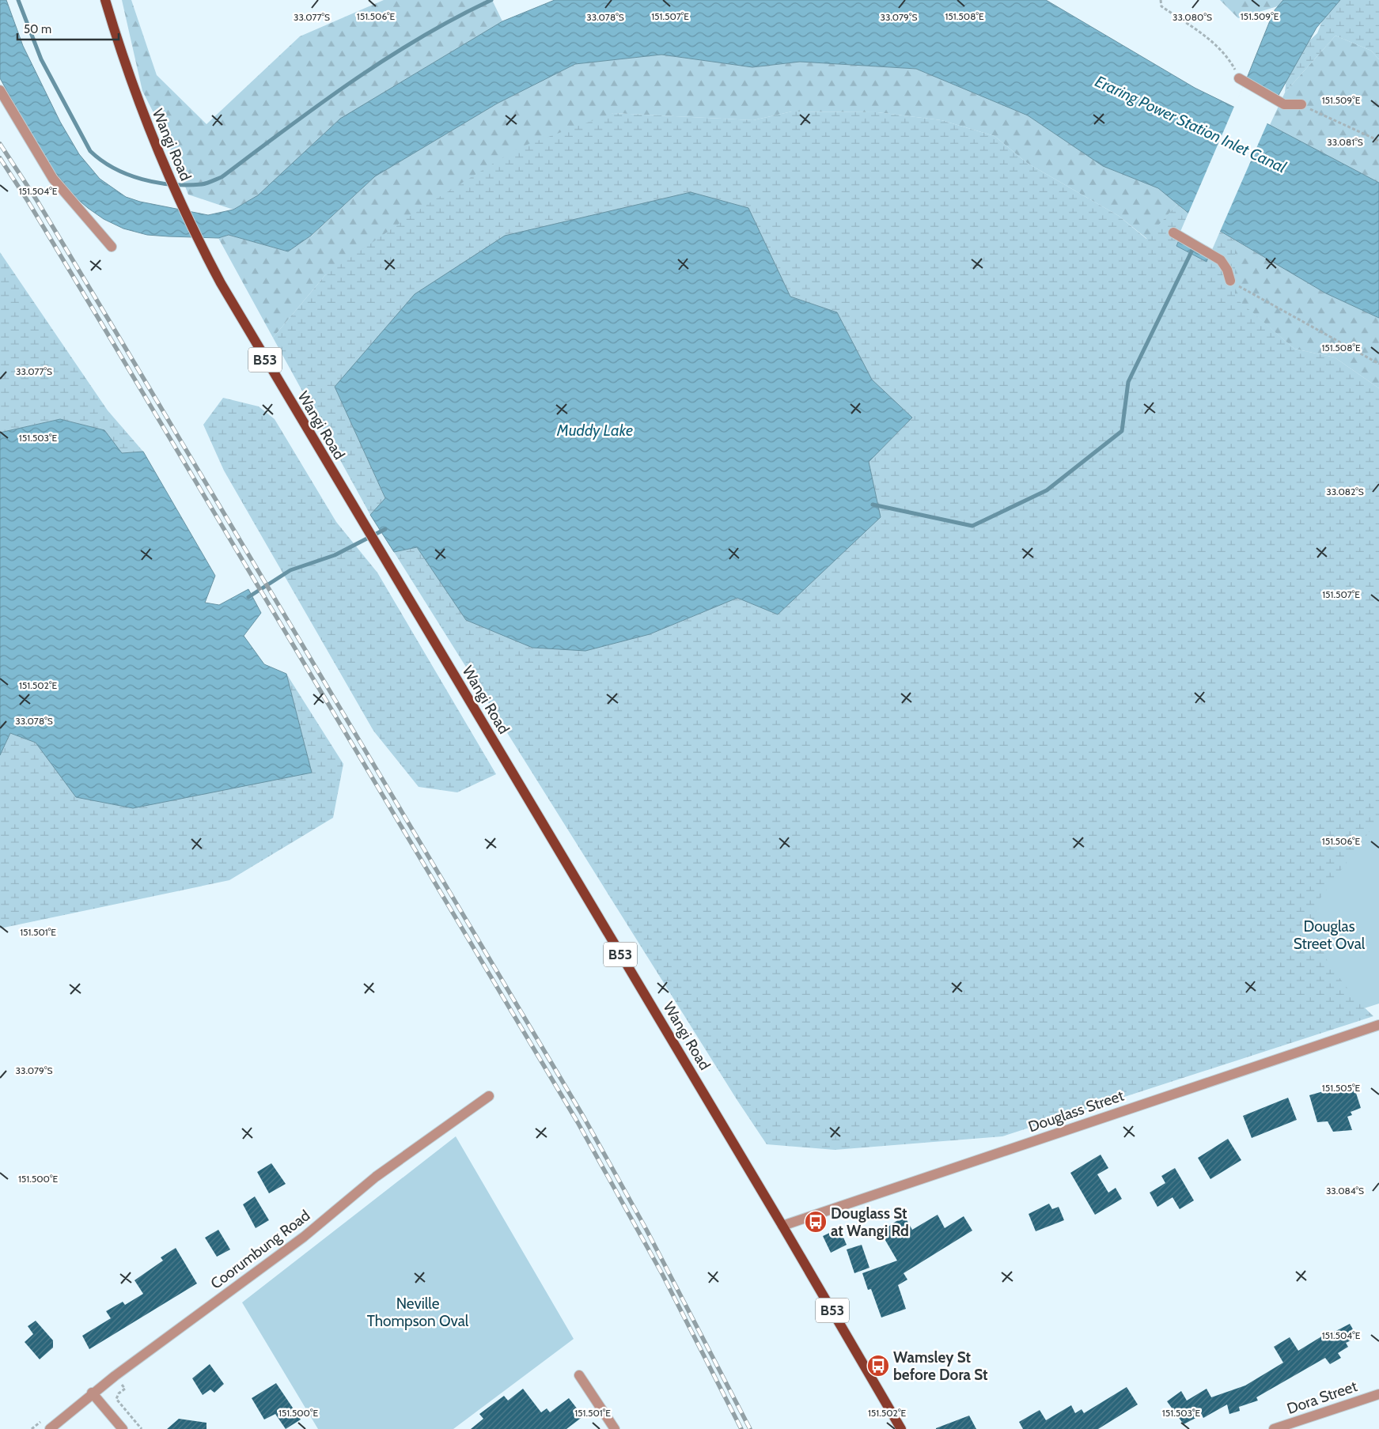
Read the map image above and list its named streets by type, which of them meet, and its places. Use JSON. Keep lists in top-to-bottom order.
{
  "streets": {
    "main road": ["Wangi Road", "B53"],
    "street": ["Douglass Street", "Coorumbung Road", "Dora Street"]
  },
  "crossings": [
    ["Wangi Road", "B53"],
    ["Wangi Road", "Douglass Street"]
  ],
  "water": ["Eraring Power Station Inlet Canal", "Muddy Lake"],
  "parks": ["Douglas Street Oval", "Neville Thompson Oval"],
  "places": {
    "bus stop": ["Douglass St at Wangi Rd", "Wamsley St before Dora St"]
  },
  "scale_bar": "50 m",
  "coordinates": [
    "151.506°E",
    "151.507°E",
    "151.508°E",
    "151.509°E",
    "33.077°S",
    "33.078°S",
    "33.079°S",
    "33.080°S",
    "33.081°S",
    "151.504°E",
    "151.503°E",
    "33.082°S",
    "151.502°E",
    "151.501°E",
    "151.505°E",
    "151.500°E",
    "33.084°S"
  ]
}
